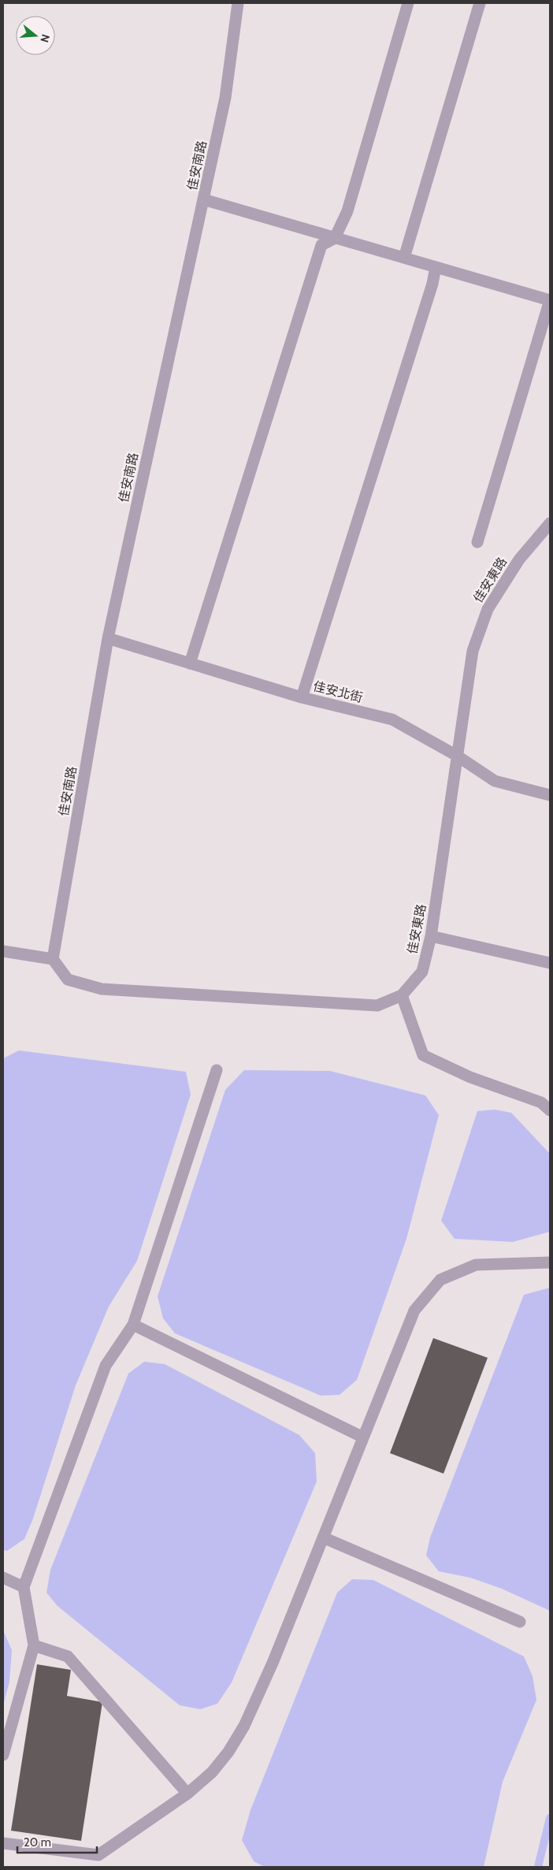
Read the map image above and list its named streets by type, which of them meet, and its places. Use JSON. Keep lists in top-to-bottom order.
{
  "streets": {
    "street": ["佳安南路", "佳安東路", "佳安北街"]
  },
  "crossings": [
    ["佳安南路", "佳安東路"],
    ["佳安南路", "佳安北街"],
    ["佳安東路", "佳安北街"]
  ],
  "scale_bar": "20 m",
  "north": "right"
}
